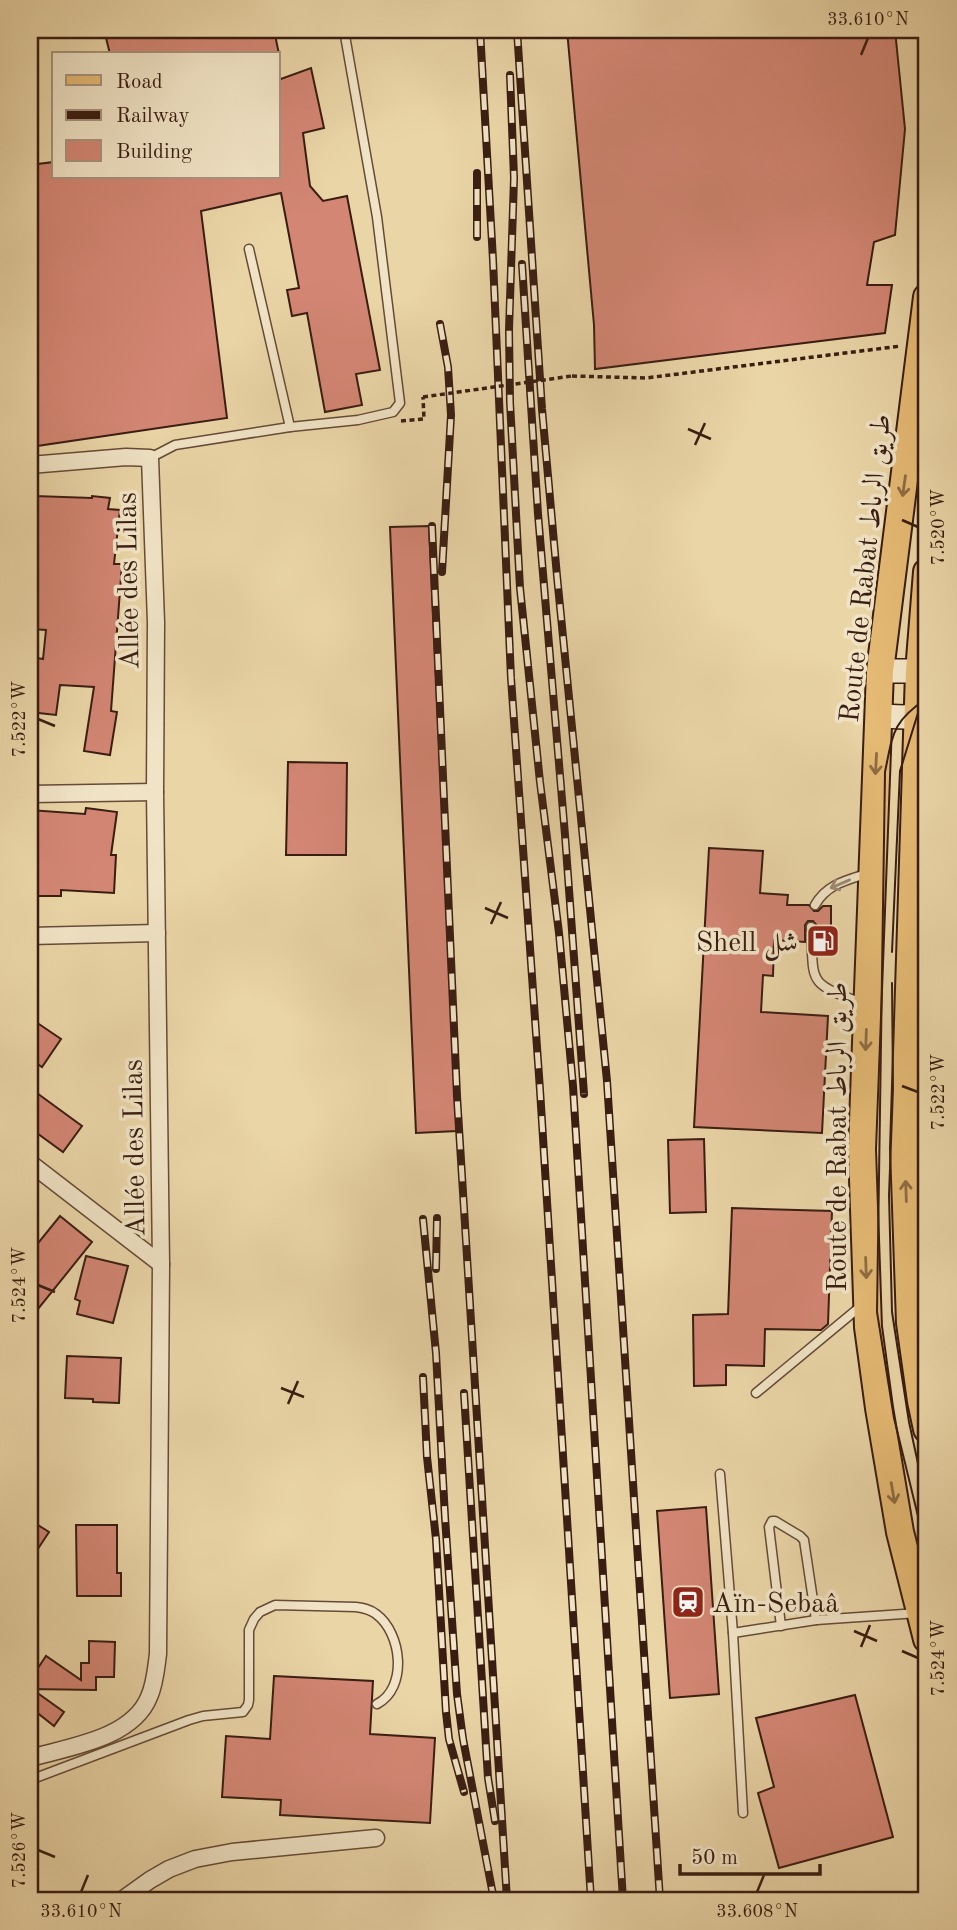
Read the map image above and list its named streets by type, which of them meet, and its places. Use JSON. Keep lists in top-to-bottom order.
{
  "streets": {
    "main road": ["Route de Rabat طريق الرباط"],
    "street": ["Allée des Lilas"]
  },
  "places": {
    "fuel station": ["Shell شل"],
    "station": ["Aïn-Sebaâ"]
  },
  "legend": ["Road", "Railway", "Building"],
  "scale_bar": "50 m",
  "coordinates": [
    "33.610°N",
    "7.520°W",
    "7.522°W",
    "7.524°W",
    "7.526°W",
    "33.608°N"
  ]
}
